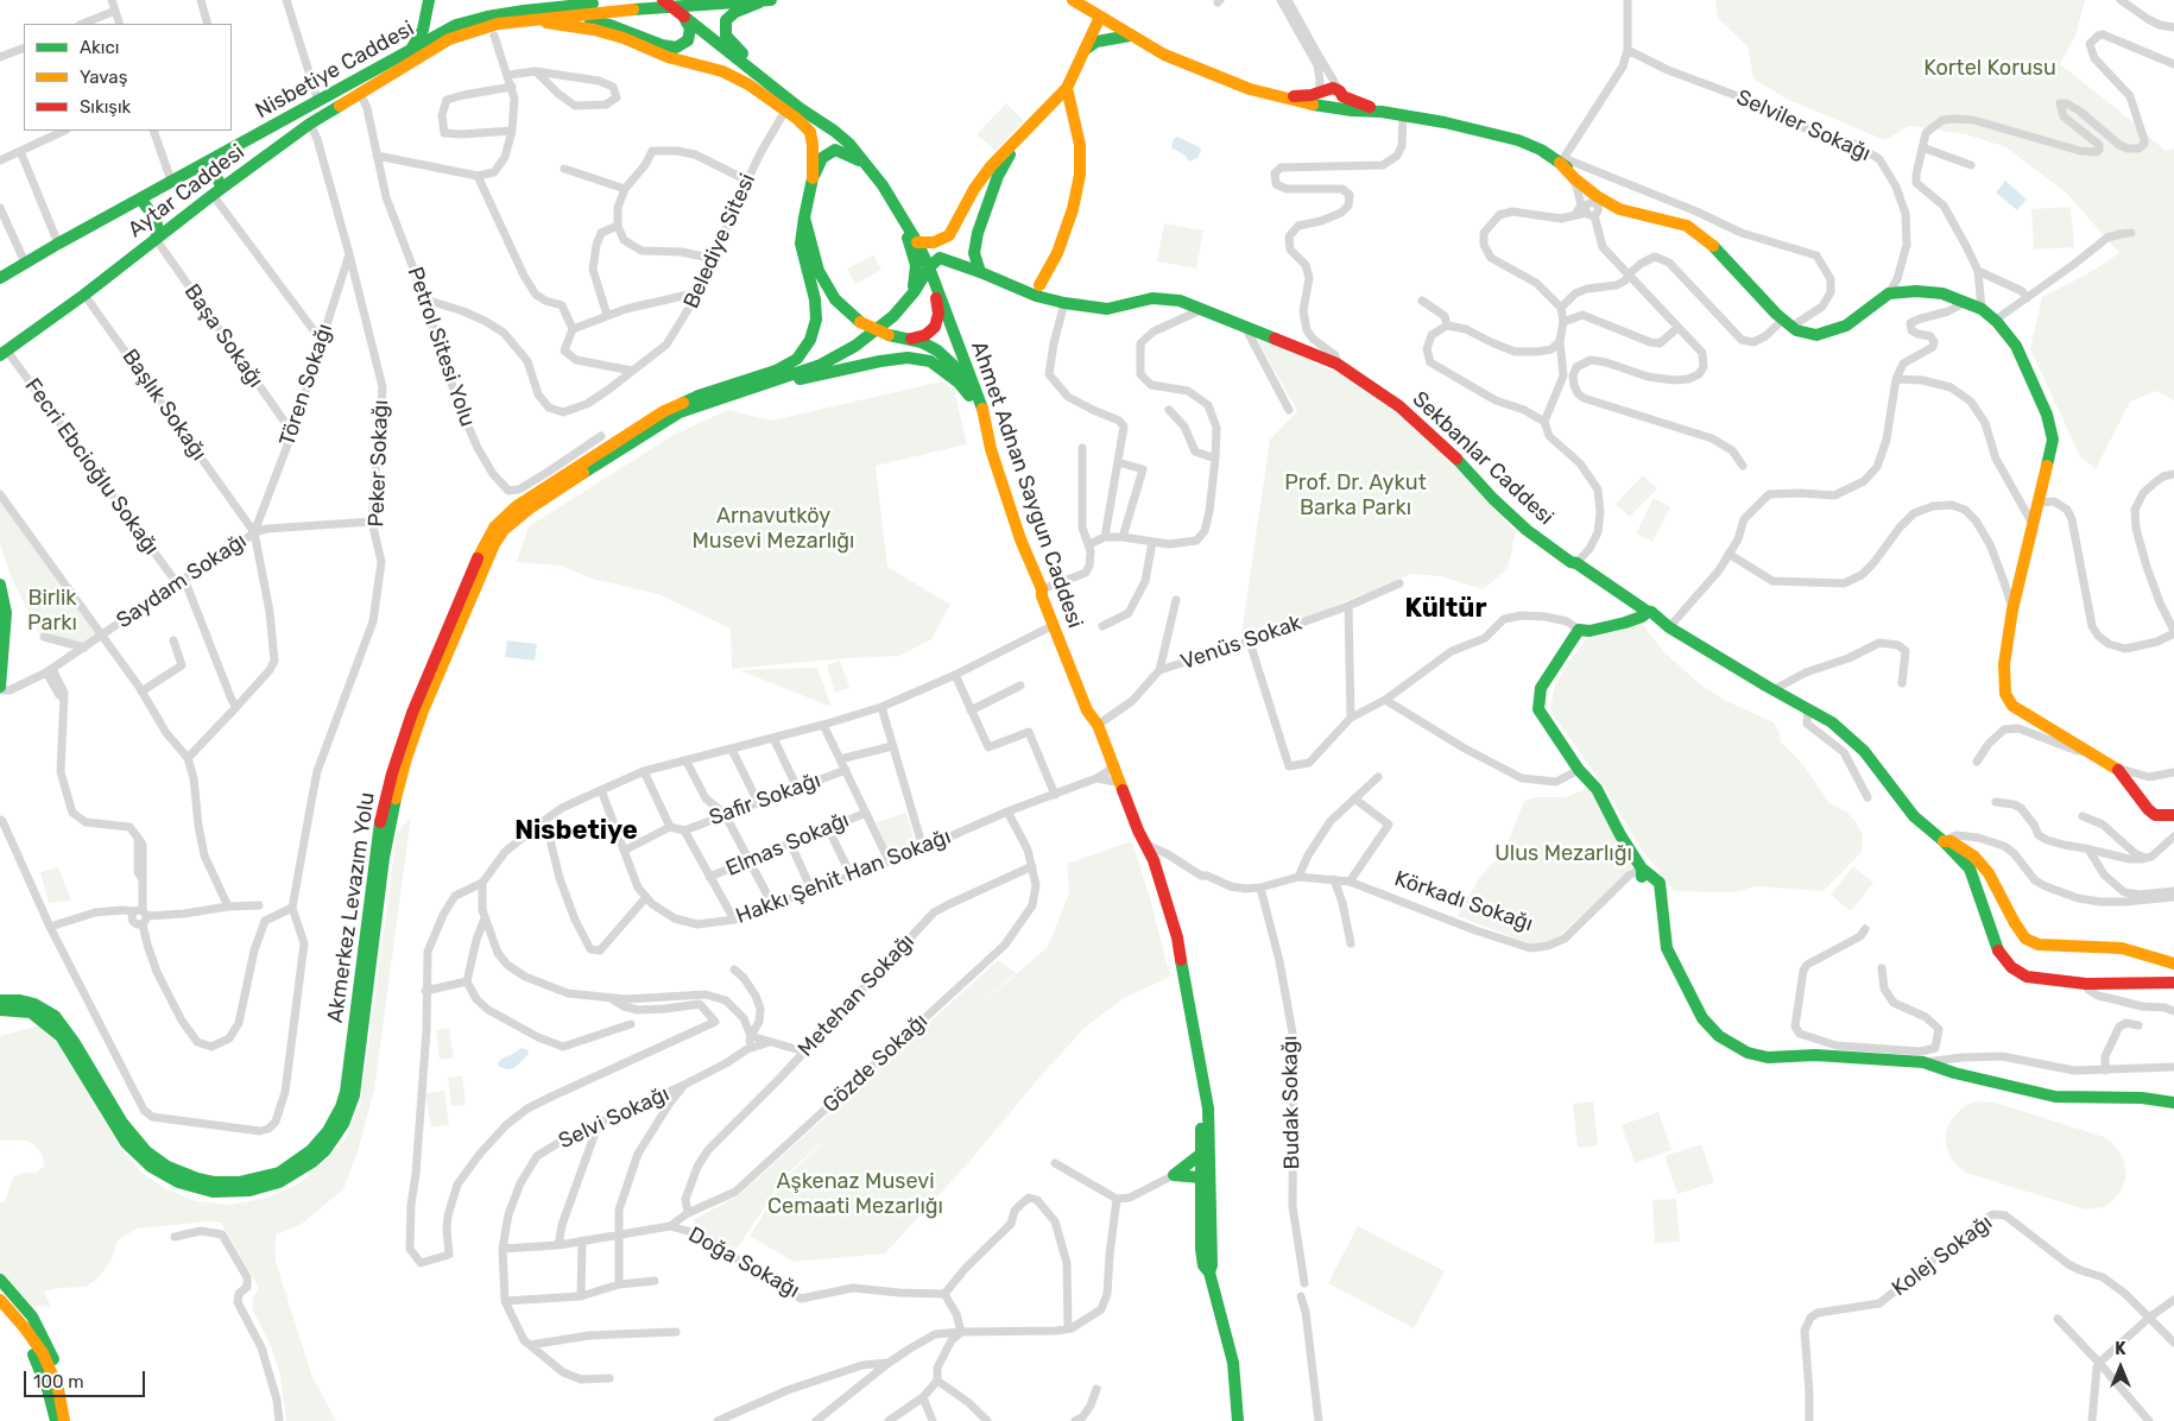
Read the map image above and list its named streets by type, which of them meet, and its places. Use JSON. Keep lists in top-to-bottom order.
{
  "streets": {
    "main road": [
      "Nisbetiye Caddesi",
      "Aytar Caddesi",
      "Sekbanlar Caddesi",
      "Ahmet Adnan Saygun Caddesi",
      "Akmerkez Levazım Yolu"
    ],
    "street": [
      "Selviler Sokağı",
      "Belediye Sitesi",
      "Başa Sokağı",
      "Petrol Sitesi Yolu",
      "Tören Sokağı",
      "Başlık Sokağı",
      "Peker Sokağı",
      "Fecri Ebcioğlu Sokağı",
      "Saydam Sokağı",
      "Venüs Sokak",
      "Safir Sokağı",
      "Elmas Sokağı",
      "Hakkı Şehit Han Sokağı",
      "Körkadı Sokağı",
      "Metehan Sokağı",
      "Gözde Sokağı",
      "Budak Sokağı",
      "Selvi Sokağı",
      "Kolej Sokağı",
      "Doğa Sokağı"
    ]
  },
  "crossings": [
    ["Nisbetiye Caddesi", "Aytar Caddesi"],
    ["Aytar Caddesi", "Başa Sokağı"],
    ["Aytar Caddesi", "Petrol Sitesi Yolu"],
    ["Aytar Caddesi", "Başlık Sokağı"],
    ["Aytar Caddesi", "Peker Sokağı"],
    ["Aytar Caddesi", "Fecri Ebcioğlu Sokağı"],
    ["Belediye Sitesi", "Petrol Sitesi Yolu"],
    ["Başa Sokağı", "Tören Sokağı"],
    ["Tören Sokağı", "Başlık Sokağı"],
    ["Tören Sokağı", "Peker Sokağı"],
    ["Tören Sokağı", "Saydam Sokağı"],
    ["Başlık Sokağı", "Saydam Sokağı"],
    ["Sekbanlar Caddesi", "Ahmet Adnan Saygun Caddesi"],
    ["Peker Sokağı", "Saydam Sokağı"],
    ["Fecri Ebcioğlu Sokağı", "Saydam Sokağı"],
    ["Ahmet Adnan Saygun Caddesi", "Venüs Sokak"],
    ["Ahmet Adnan Saygun Caddesi", "Hakkı Şehit Han Sokağı"],
    ["Ahmet Adnan Saygun Caddesi", "Körkadı Sokağı"],
    ["Körkadı Sokağı", "Budak Sokağı"],
    ["Metehan Sokağı", "Gözde Sokağı"],
    ["Gözde Sokağı", "Doğa Sokağı"],
    ["Selvi Sokağı", "Doğa Sokağı"]
  ],
  "districts": ["Kültür", "Nisbetiye"],
  "parks": [
    "Kortel Korusu",
    "Prof. Dr. Aykut Barka Parkı",
    "Arnavutköy Musevi Mezarlığı",
    "Birlik Parkı",
    "Ulus Mezarlığı",
    "Aşkenaz Musevi Cemaati Mezarlığı"
  ],
  "legend": ["Akıcı", "Yavaş", "Sıkışık"],
  "scale_bar": "100 m",
  "north": "top"
}
